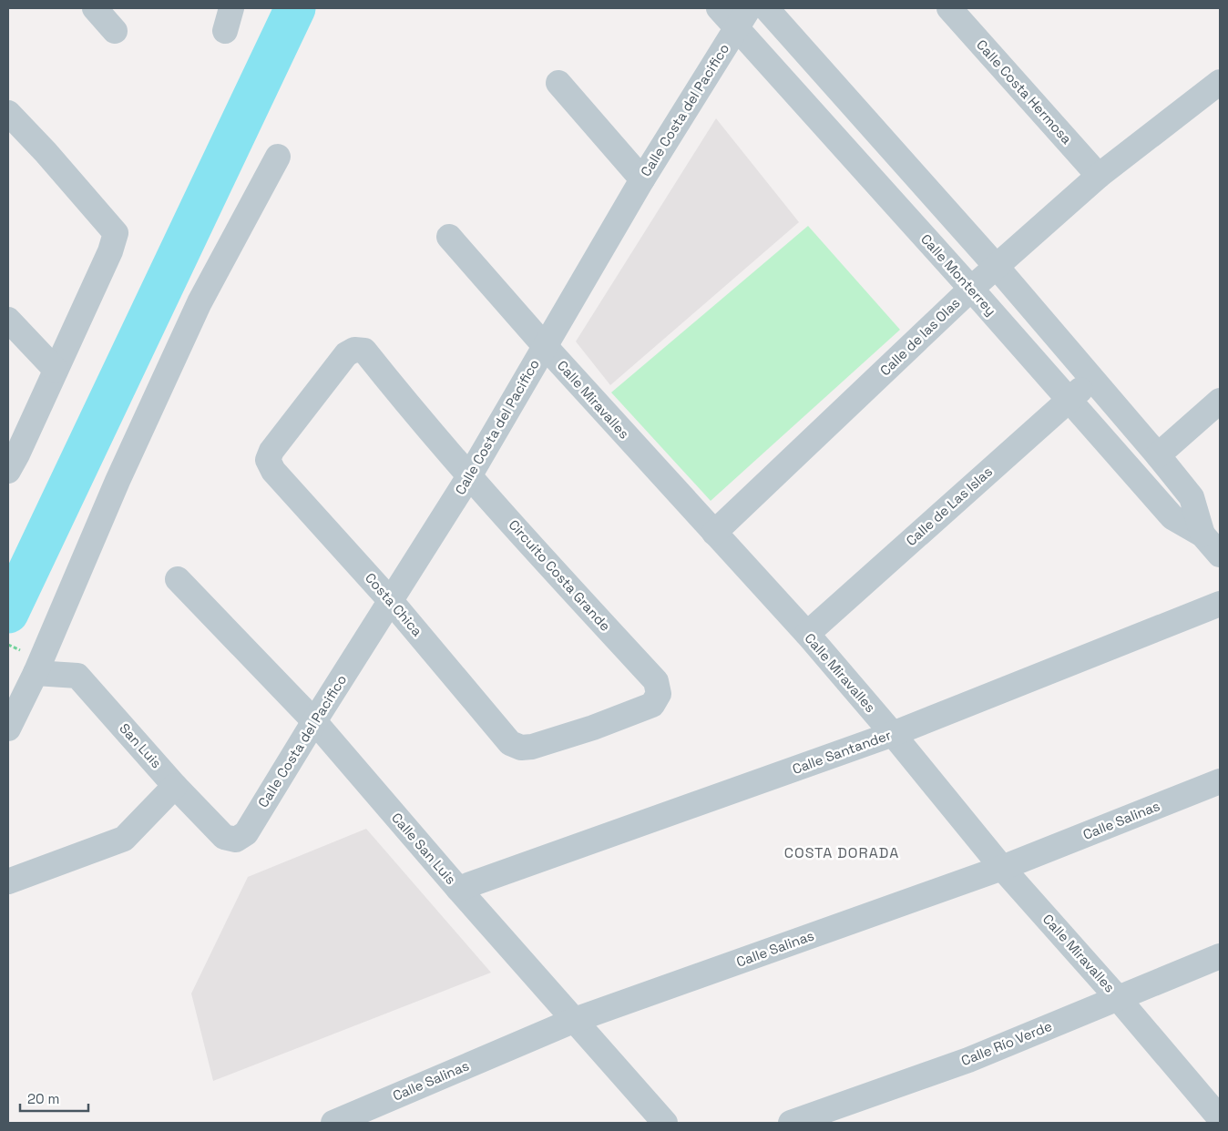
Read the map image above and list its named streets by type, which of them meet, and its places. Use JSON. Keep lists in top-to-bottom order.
{
  "streets": {
    "street": [
      "Calle Costa Hermosa",
      "Calle Costa del Pacifico",
      "Calle Monterrey",
      "Calle de las Olas",
      "Calle Miravalles",
      "Calle de Las Islas",
      "Circuito Costa Grande",
      "Costa Chica",
      "San Luis",
      "Calle Santander",
      "Calle Salinas",
      "Calle San Luis",
      "Calle Río Verde"
    ]
  },
  "crossings": [
    ["Calle Costa Hermosa", "Calle de las Olas"],
    ["Calle Costa del Pacifico", "Calle Monterrey"],
    ["Calle Costa del Pacifico", "Calle Miravalles"],
    ["Calle Costa del Pacifico", "Circuito Costa Grande"],
    ["Calle Costa del Pacifico", "Costa Chica"],
    ["Calle Costa del Pacifico", "San Luis"],
    ["Calle Costa del Pacifico", "Calle San Luis"],
    ["Calle Monterrey", "Calle de las Olas"],
    ["Calle Monterrey", "Calle de Las Islas"],
    ["Calle de las Olas", "Calle Miravalles"],
    ["Calle Miravalles", "Calle de Las Islas"],
    ["Calle Miravalles", "Calle Santander"],
    ["Calle Miravalles", "Calle Salinas"],
    ["Calle Miravalles", "Calle Río Verde"],
    ["Circuito Costa Grande", "Costa Chica"],
    ["Calle Santander", "Calle San Luis"],
    ["Calle Salinas", "Calle San Luis"]
  ],
  "districts": ["COSTA DORADA"],
  "scale_bar": "20 m"
}
